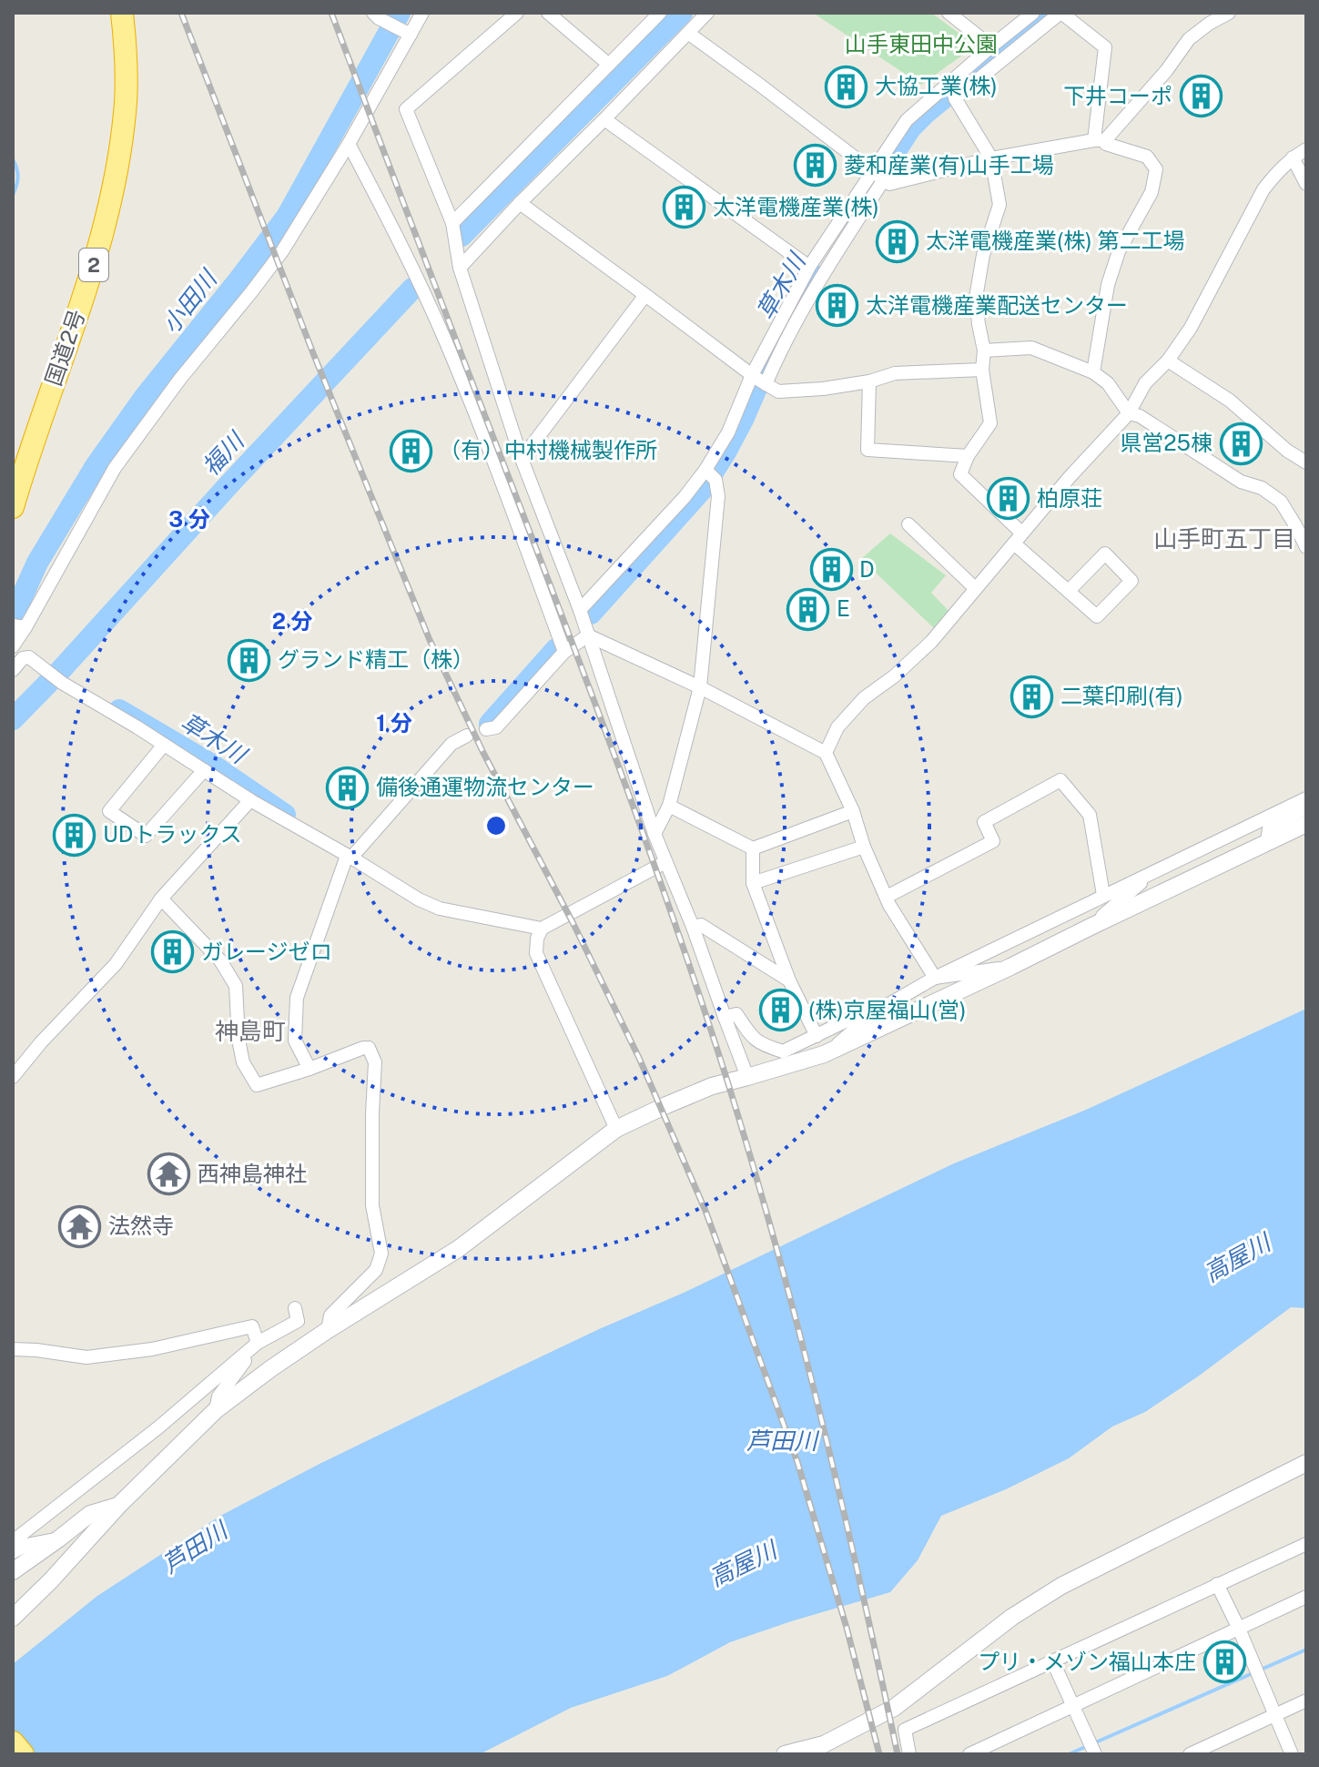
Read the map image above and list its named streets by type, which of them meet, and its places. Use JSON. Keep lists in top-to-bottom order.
{
  "streets": {
    "highway": ["2", "国道2号"]
  },
  "districts": ["山手町五丁目", "神島町"],
  "water": [
    "草木川",
    "小田川",
    "福川",
    "高屋川",
    "芦田川"
  ],
  "parks": ["山手東田中公園"],
  "places": {
    "building": [
      "大協工業(株)",
      "下井コーポ",
      "菱和産業(有)山手工場",
      "太洋電機産業(株)",
      "太洋電機産業(株) 第二工場",
      "太洋電機産業配送センター",
      "県営25棟",
      "（有）中村機械製作所",
      "柏原荘",
      "D",
      "E",
      "グランド精工（株）",
      "二葉印刷(有)",
      "備後通運物流センター",
      "UDトラックス",
      "ガレージゼロ",
      "(株)京屋福山(営)",
      "プリ・メゾン福山本庄"
    ],
    "temple": ["西神島神社", "法然寺"]
  },
  "rings": ["3 分", "2 分", "1 分"]
}
